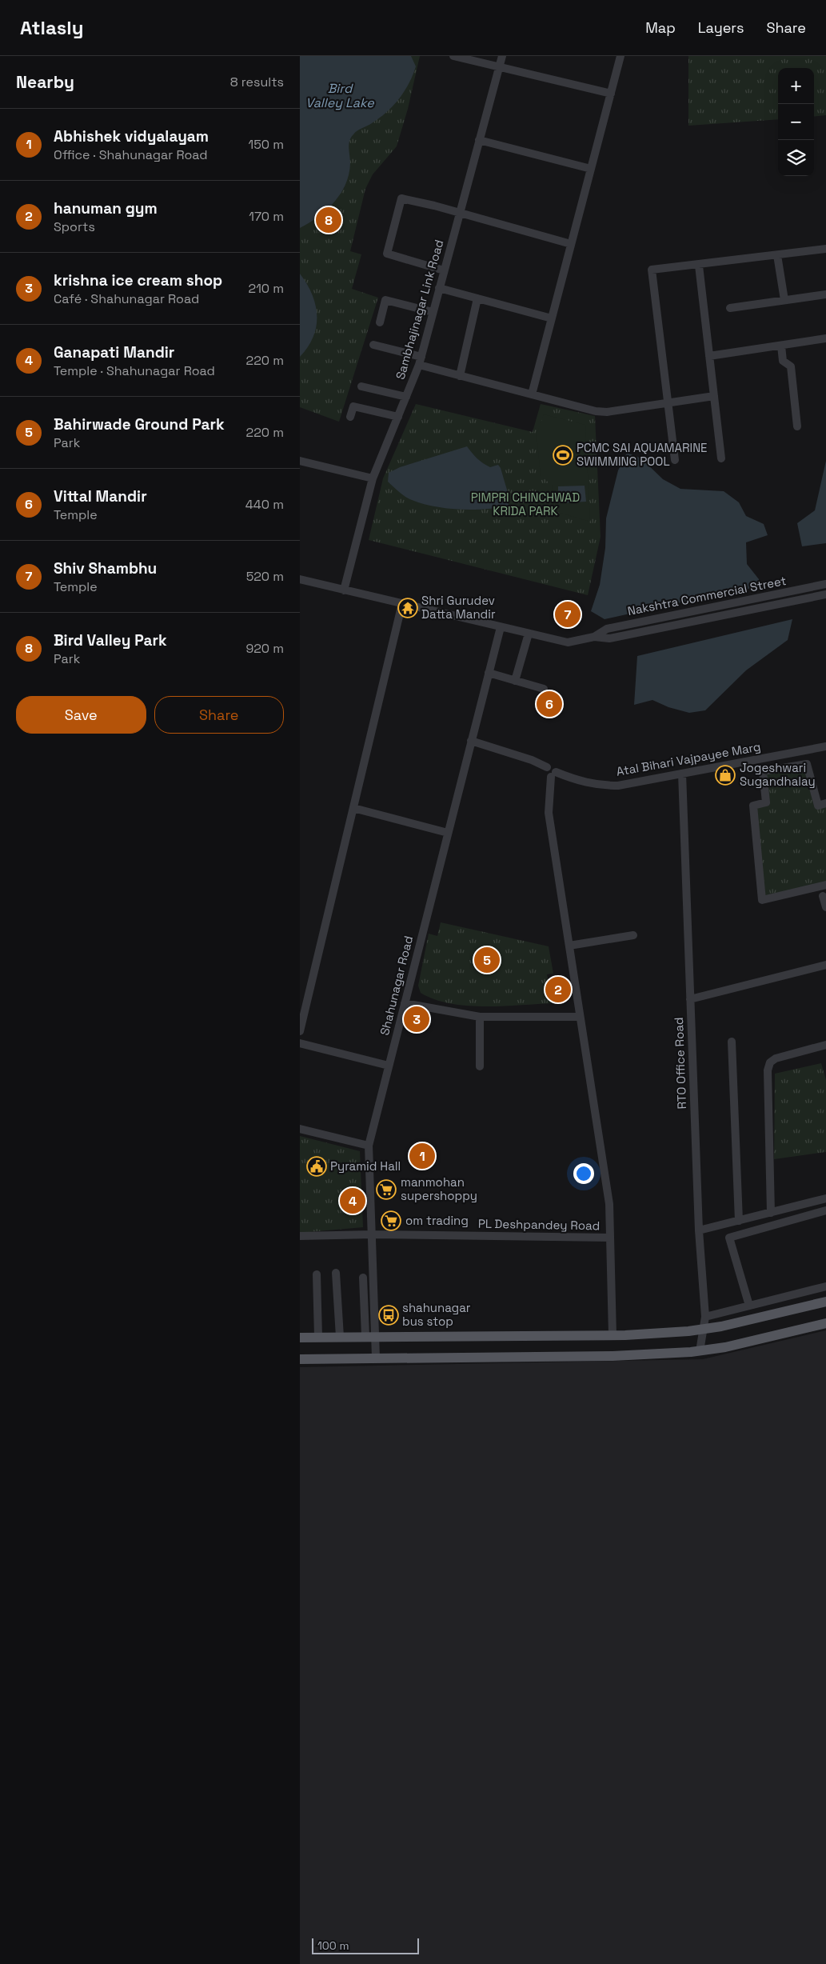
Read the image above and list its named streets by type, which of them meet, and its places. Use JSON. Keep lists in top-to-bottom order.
{
  "streets": {
    "street": [
      "Sambhajinagar Link Road",
      "Nakshtra Commercial Street",
      "Atal Bihari Vajpayee Marg",
      "Shahunagar Road",
      "RTO Office Road",
      "PL Deshpandey Road"
    ]
  },
  "crossings": [
    ["Sambhajinagar Link Road", "Nakshtra Commercial Street"],
    ["Nakshtra Commercial Street", "Shahunagar Road"],
    ["Atal Bihari Vajpayee Marg", "RTO Office Road"],
    ["Shahunagar Road", "PL Deshpandey Road"]
  ],
  "water": ["Bird Valley Lake"],
  "parks": ["PIMPRI CHINCHWAD KRIDA PARK"],
  "places": {
    "sports": ["PCMC SAI AQUAMARINE SWIMMING POOL"],
    "temple": ["Shri Gurudev Datta Mandir"],
    "shop": ["Jogeshwari Sugandhalay"],
    "public building": ["Pyramid Hall"],
    "supermarket": ["manmohan supershoppy", "om trading"],
    "bus stop": ["shahunagar bus stop"]
  },
  "scale_bar": "100 m",
  "page": {
    "header": "Atlasly",
    "nav": ["Map", "Layers", "Share"],
    "heading": ["Nearby", "8 results"],
    "map_buttons": ["+", "−"],
    "list": [
      {
        "mark": "1",
        "name": "Abhishek vidyalayam",
        "note": "Office · Shahunagar Road",
        "value": "150 m"
      },
      {
        "mark": "2",
        "name": "hanuman gym",
        "note": "Sports",
        "value": "170 m"
      },
      {
        "mark": "3",
        "name": "krishna ice cream shop",
        "note": "Café · Shahunagar Road",
        "value": "210 m"
      },
      {
        "mark": "4",
        "name": "Ganapati Mandir",
        "note": "Temple · Shahunagar Road",
        "value": "220 m"
      },
      {
        "mark": "5",
        "name": "Bahirwade Ground Park",
        "note": "Park",
        "value": "220 m"
      },
      {
        "mark": "6",
        "name": "Vittal Mandir",
        "note": "Temple",
        "value": "440 m"
      },
      {
        "mark": "7",
        "name": "Shiv Shambhu",
        "note": "Temple",
        "value": "520 m"
      },
      {
        "mark": "8",
        "name": "Bird Valley Park",
        "note": "Park",
        "value": "920 m"
      }
    ],
    "pins": [
      "8",
      "7",
      "6",
      "5",
      "2",
      "3",
      "1",
      "4"
    ],
    "buttons": ["Save", "Share"],
    "scale": "100 m"
  }
}
